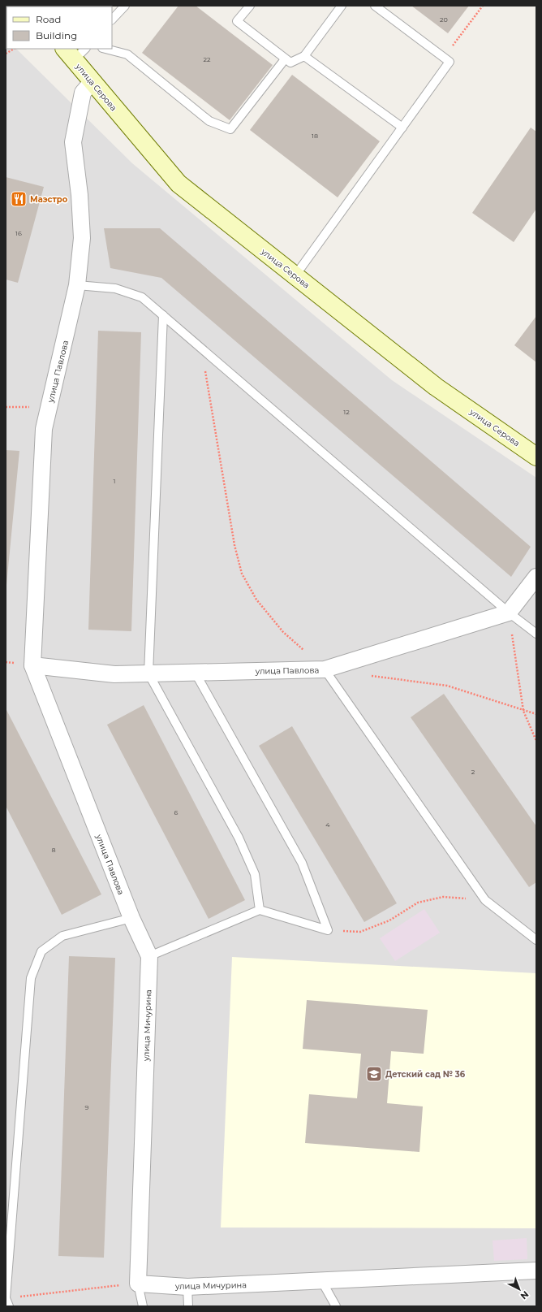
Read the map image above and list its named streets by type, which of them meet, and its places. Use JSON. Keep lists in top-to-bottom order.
{
  "streets": {
    "main road": ["улица Серова"],
    "street": ["улица Павлова", "улица Мичурина"]
  },
  "crossings": [
    ["улица Серова", "улица Павлова"],
    ["улица Павлова", "улица Мичурина"]
  ],
  "places": {
    "restaurant": ["Маэстро"],
    "school or university": ["Детский сад № 36"]
  },
  "house_numbers": [
    "20",
    "22",
    "18",
    "16",
    "12",
    "1",
    "2",
    "6",
    "4",
    "8",
    "9"
  ],
  "legend": ["Road", "Building"],
  "north": "bottom right"
}
